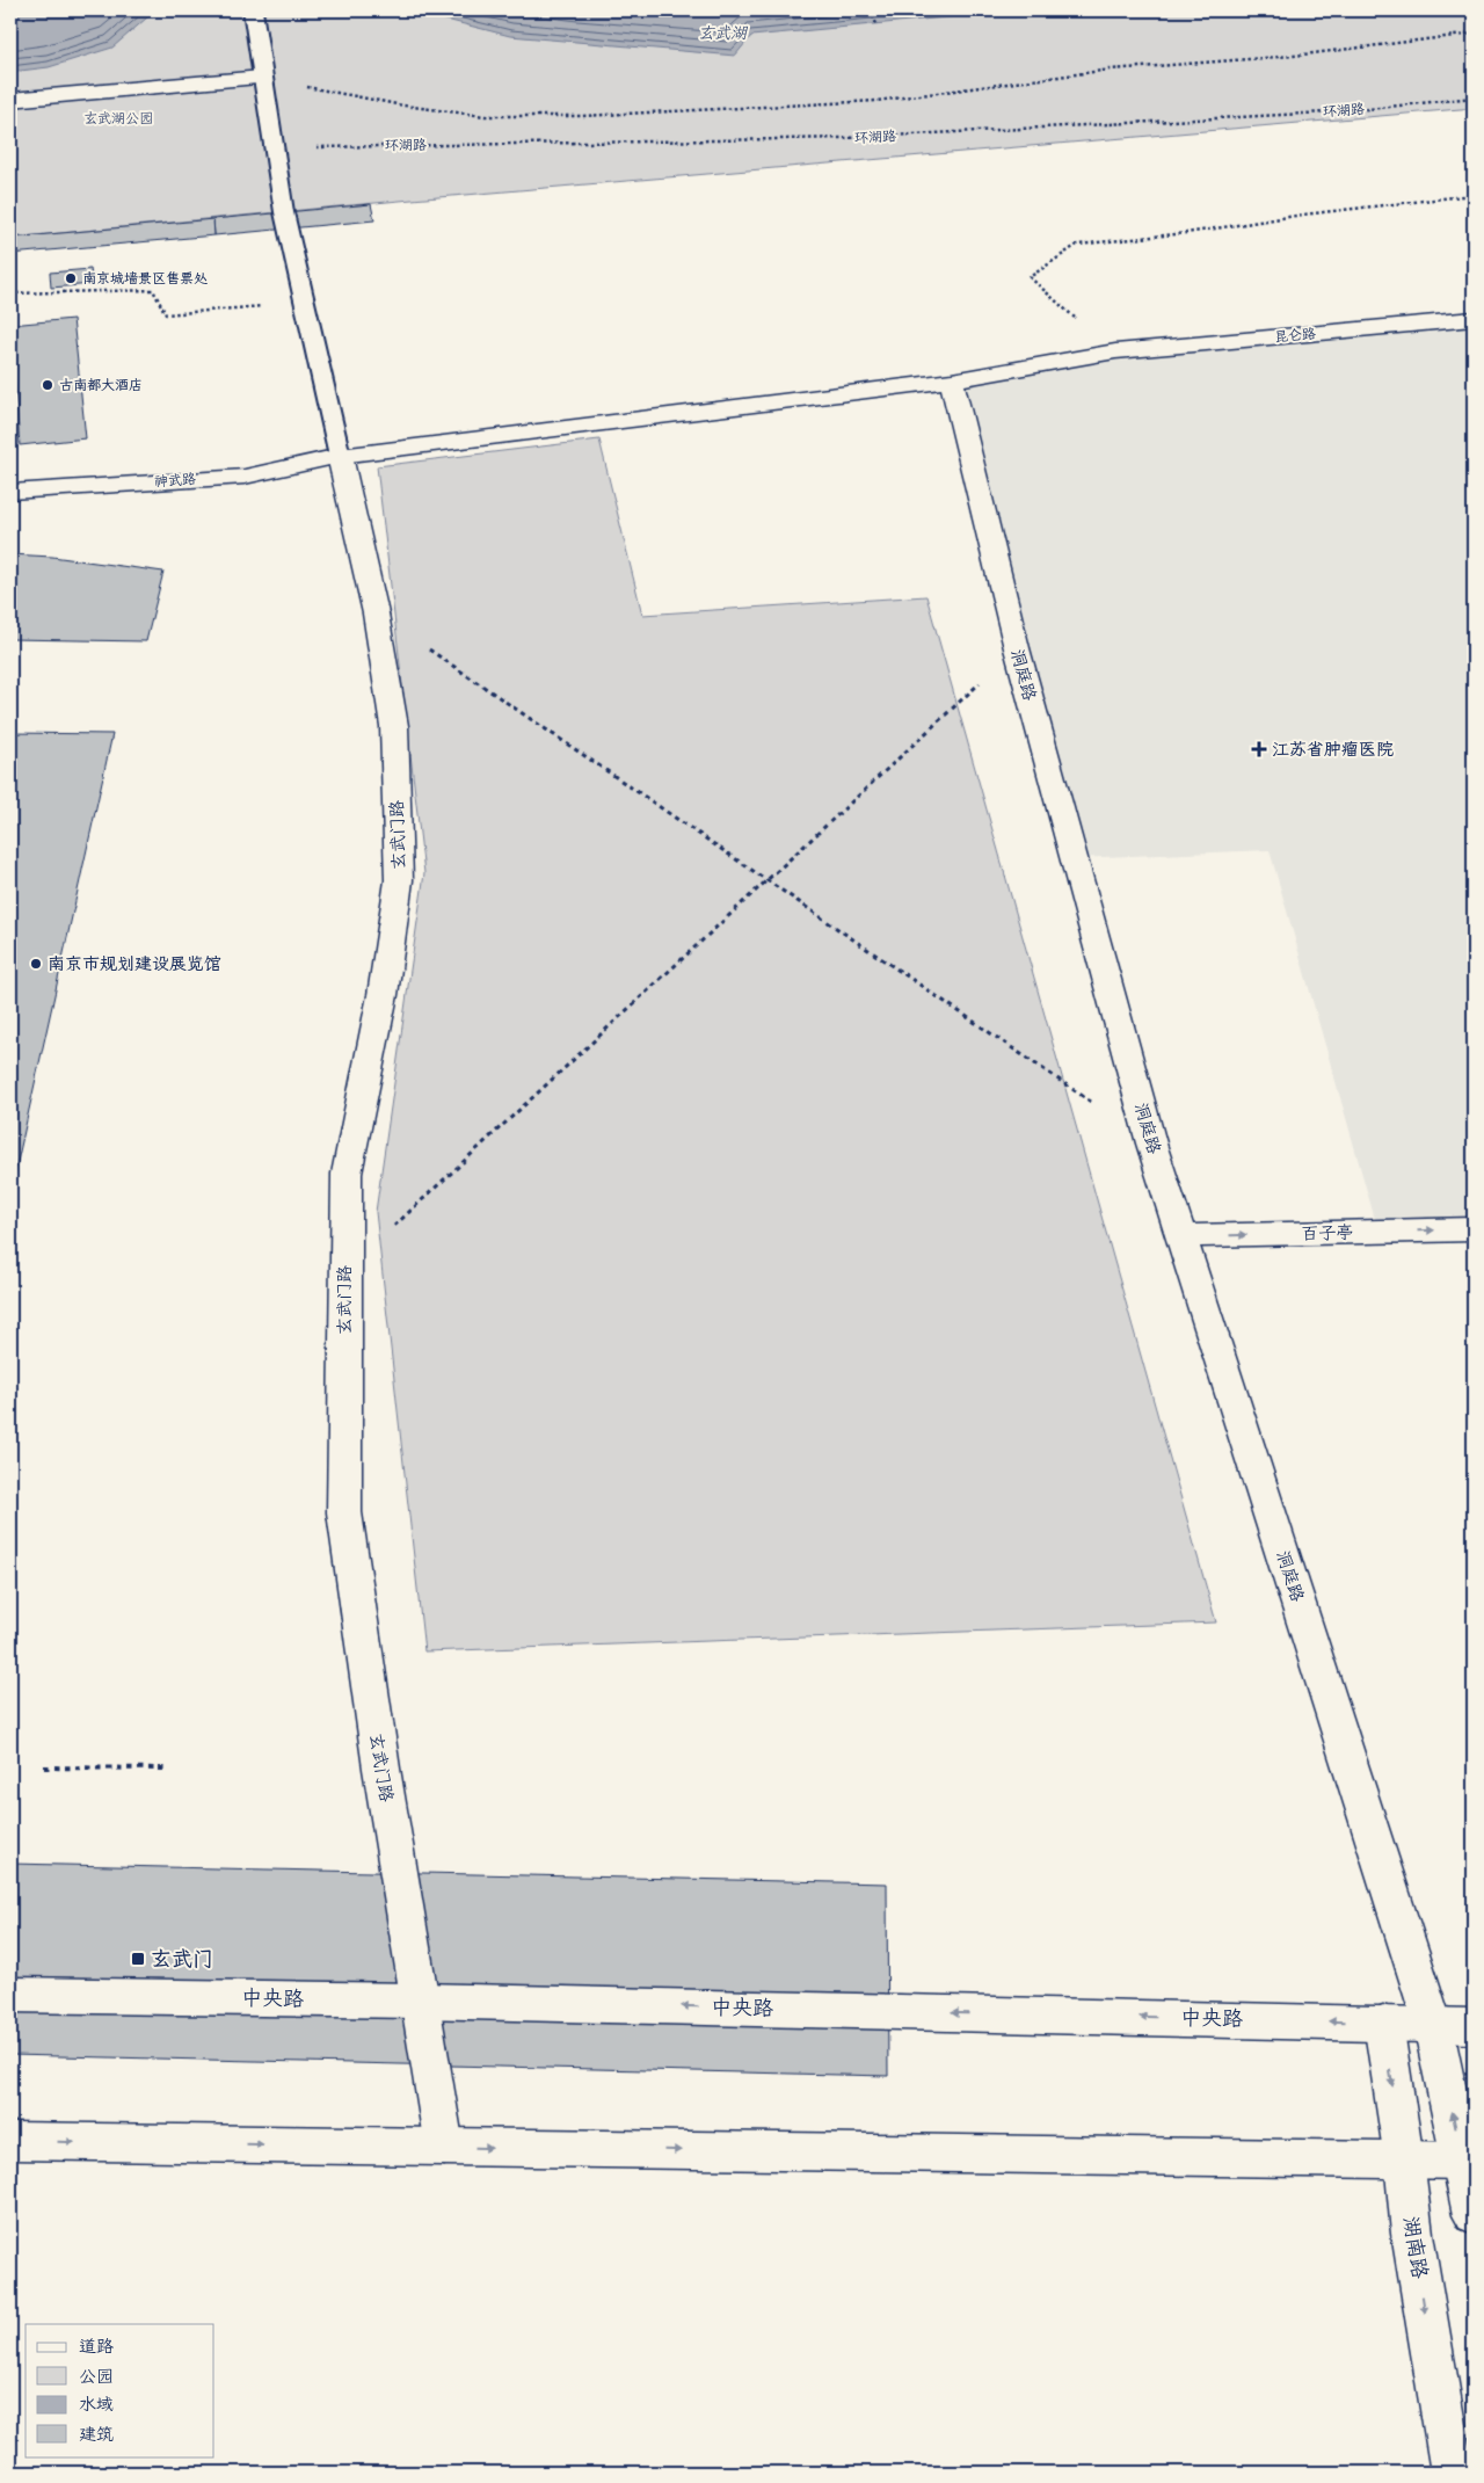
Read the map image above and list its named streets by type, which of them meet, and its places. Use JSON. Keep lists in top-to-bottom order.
{
  "streets": {
    "street": [
      "昆仑路",
      "神武路",
      "洞庭路",
      "玄武门路",
      "百子亭",
      "中央路",
      "湖南路"
    ],
    "path": ["环湖路"]
  },
  "crossings": [
    ["神武路", "洞庭路"],
    ["神武路", "玄武门路"],
    ["洞庭路", "百子亭"],
    ["洞庭路", "中央路"],
    ["玄武门路", "中央路"],
    ["中央路", "湖南路"]
  ],
  "one_way": ["百子亭"],
  "water": ["玄武湖"],
  "parks": ["玄武湖公园"],
  "places": {
    "other": ["南京城墙景区售票处", "古南都大酒店", "南京市规划建设展览馆"],
    "health": ["江苏省肿瘤医院"],
    "transit": ["玄武门"]
  },
  "legend": [
    "道路",
    "公园",
    "水域",
    "建筑"
  ]
}
